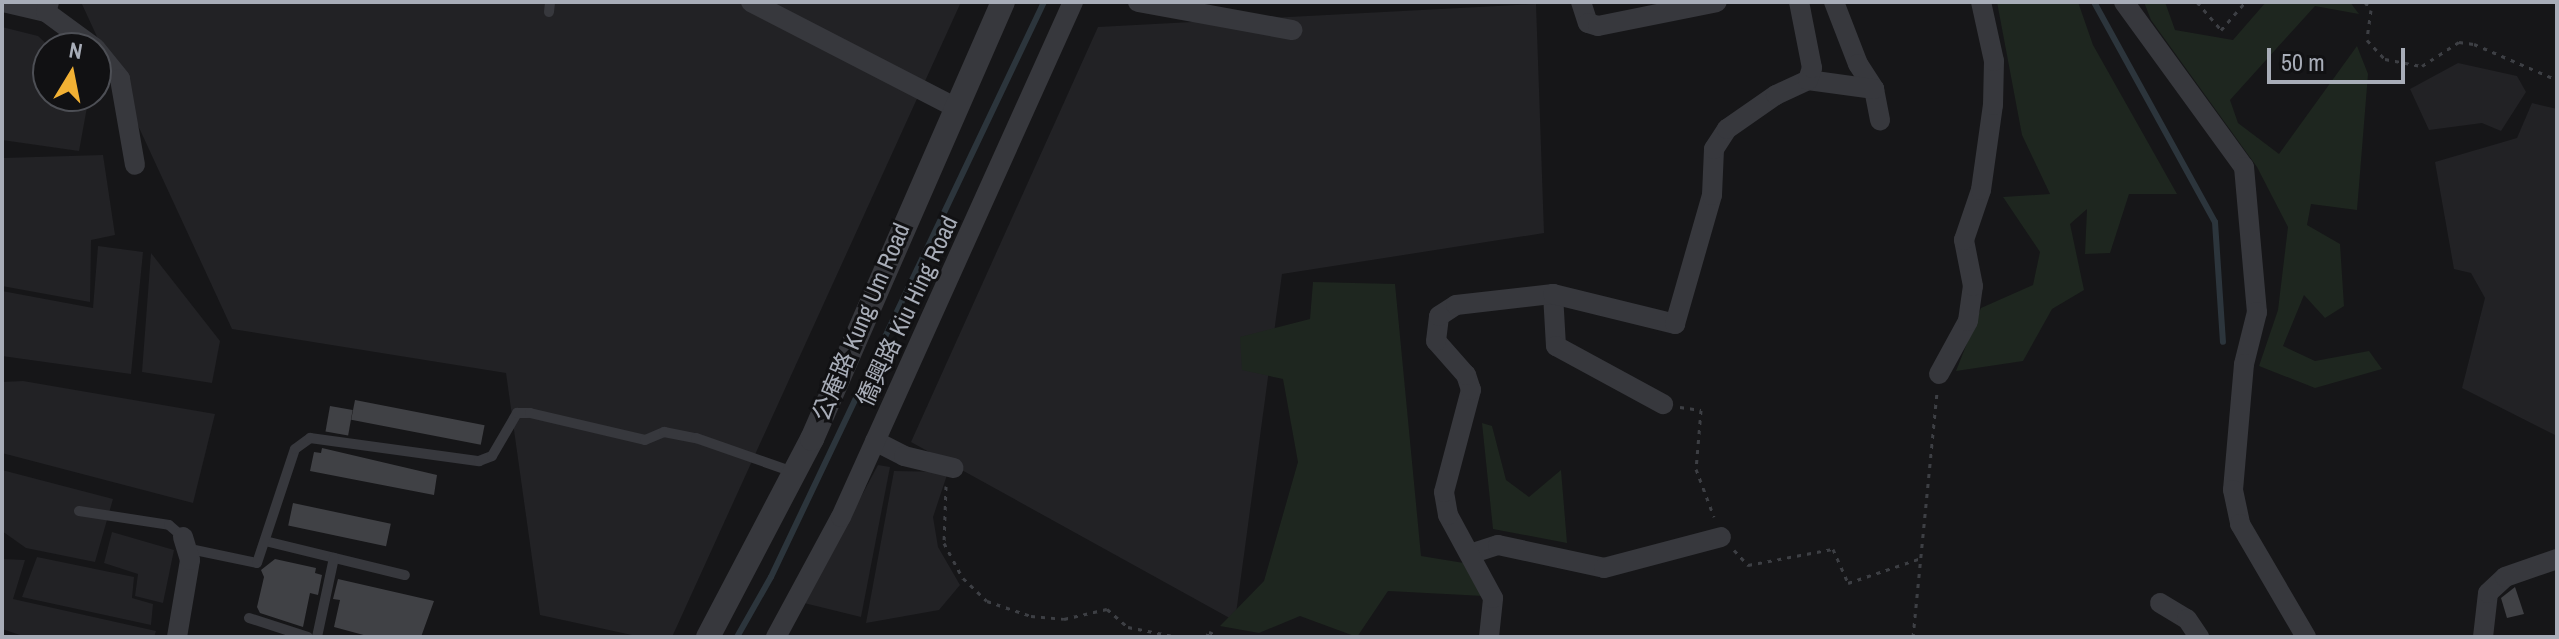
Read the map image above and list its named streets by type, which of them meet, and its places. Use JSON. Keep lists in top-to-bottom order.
{
  "streets": {
    "street": ["僑興路 Kiu Hing Road", "公庵路 Kung Um Road"]
  },
  "scale_bar": "50 m",
  "north": "top"
}
